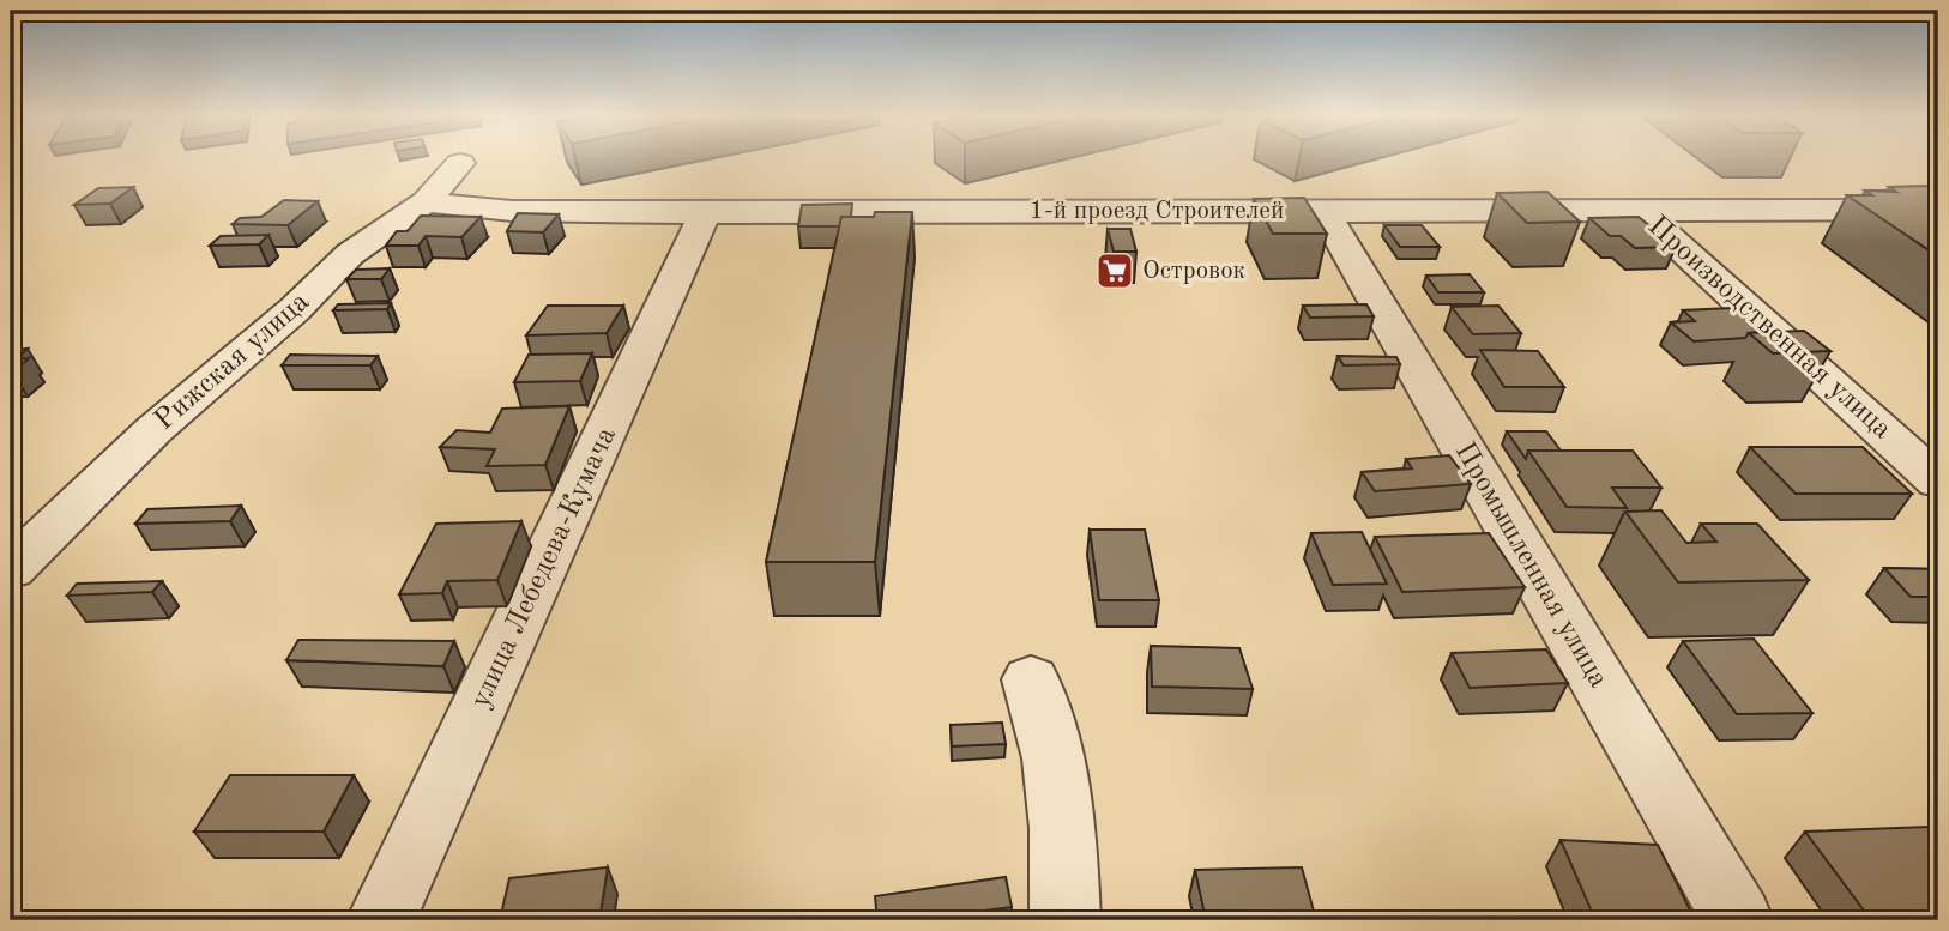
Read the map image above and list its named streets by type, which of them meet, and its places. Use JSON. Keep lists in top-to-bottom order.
{
  "streets": {
    "street": [
      "1-й проезд Строителей",
      "Производственная улица",
      "Рижская улица",
      "Промышленная улица",
      "улица Лебедева-Кумача"
    ]
  },
  "crossings": [
    ["1-й проезд Строителей", "Производственная улица"],
    ["1-й проезд Строителей", "Рижская улица"],
    ["1-й проезд Строителей", "Промышленная улица"],
    ["1-й проезд Строителей", "улица Лебедева-Кумача"]
  ],
  "places": {
    "supermarket": ["Островок"]
  }
}
